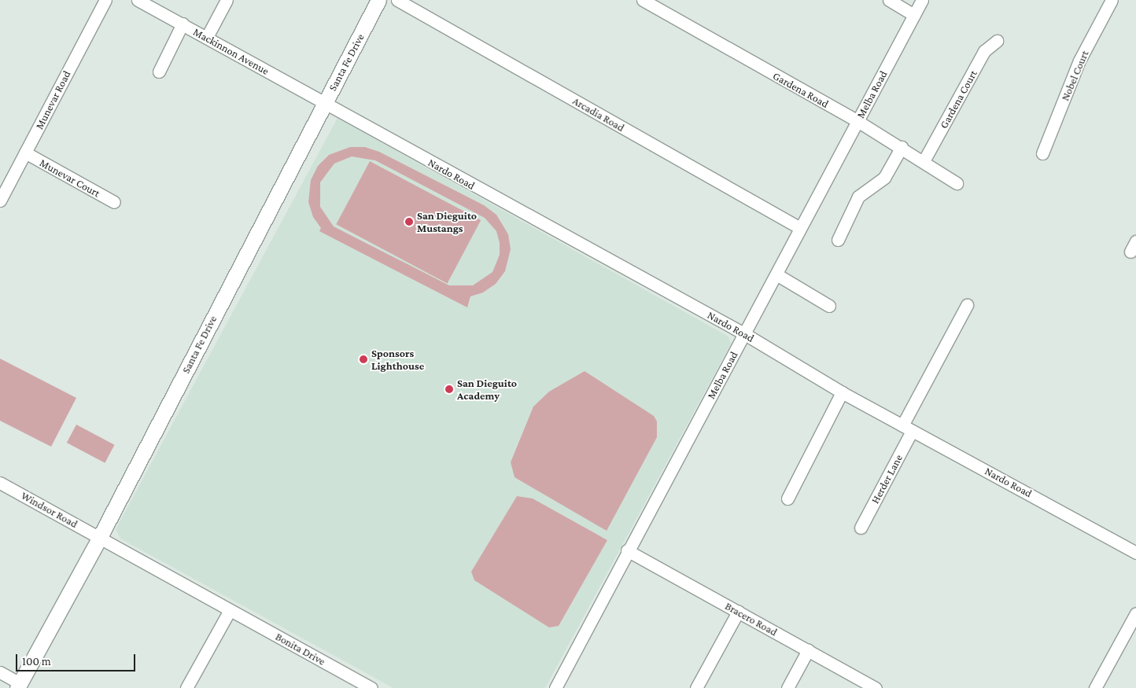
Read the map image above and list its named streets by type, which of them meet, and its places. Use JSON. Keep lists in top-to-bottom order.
{
  "streets": {
    "main road": ["Santa Fe Drive"],
    "street": [
      "Mackinnon Avenue",
      "Nobel Court",
      "Gardena Road",
      "Melba Road",
      "Gardena Court",
      "Munevar Road",
      "Arcadia Road",
      "Nardo Road",
      "Munevar Court",
      "Herder Lane",
      "Windsor Road",
      "Bracero Road",
      "Bonita Drive"
    ]
  },
  "crossings": [
    ["Mackinnon Avenue", "Santa Fe Drive"],
    ["Mackinnon Avenue", "Nardo Road"],
    ["Santa Fe Drive", "Nardo Road"],
    ["Santa Fe Drive", "Windsor Road"],
    ["Santa Fe Drive", "Bonita Drive"],
    ["Gardena Road", "Melba Road"],
    ["Gardena Road", "Gardena Court"],
    ["Melba Road", "Arcadia Road"],
    ["Melba Road", "Nardo Road"],
    ["Melba Road", "Bracero Road"],
    ["Munevar Road", "Munevar Court"],
    ["Nardo Road", "Herder Lane"],
    ["Windsor Road", "Bonita Drive"]
  ],
  "places": ["San Dieguito Mustangs", "Sponsors Lighthouse", "San Dieguito Academy"],
  "scale_bar": "100 m"
}
